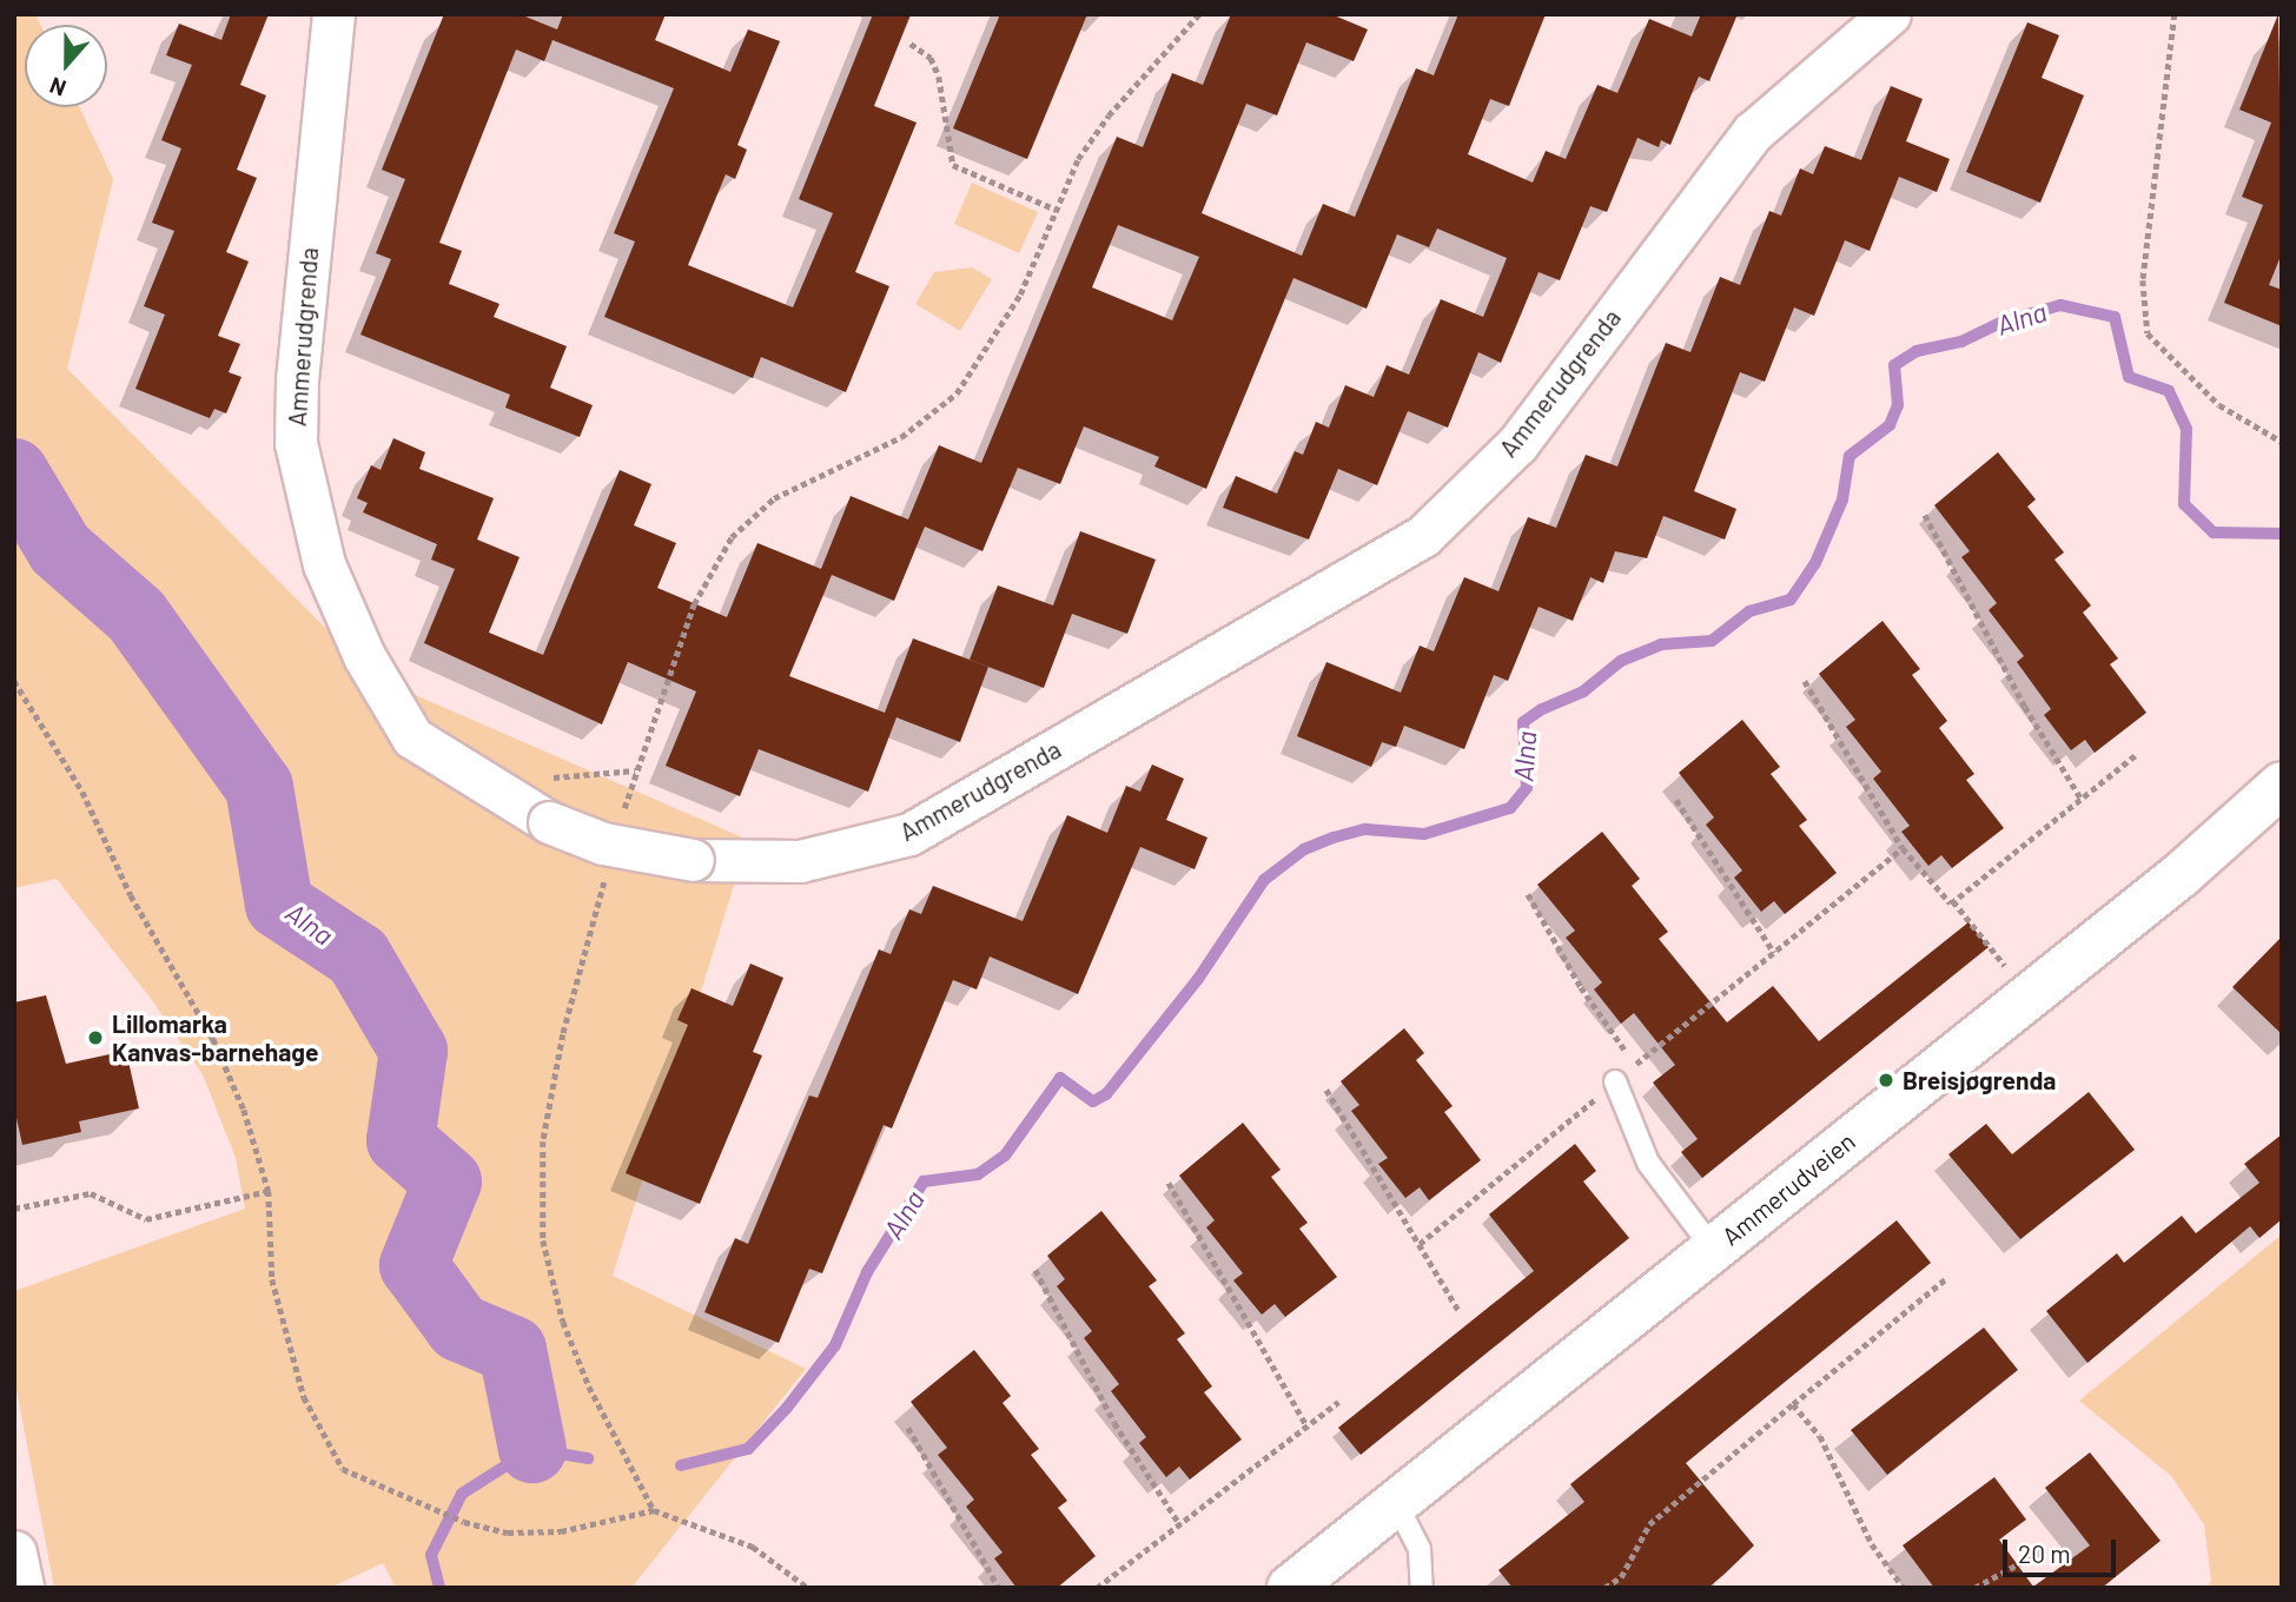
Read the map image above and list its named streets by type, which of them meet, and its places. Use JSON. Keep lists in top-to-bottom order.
{
  "streets": {
    "street": ["Ammerudgrenda", "Ammerudveien"]
  },
  "water": ["Alna"],
  "places": ["Lillomarka Kanvas-barnehage", "Breisjøgrenda"],
  "scale_bar": "20 m",
  "north": "bottom"
}
